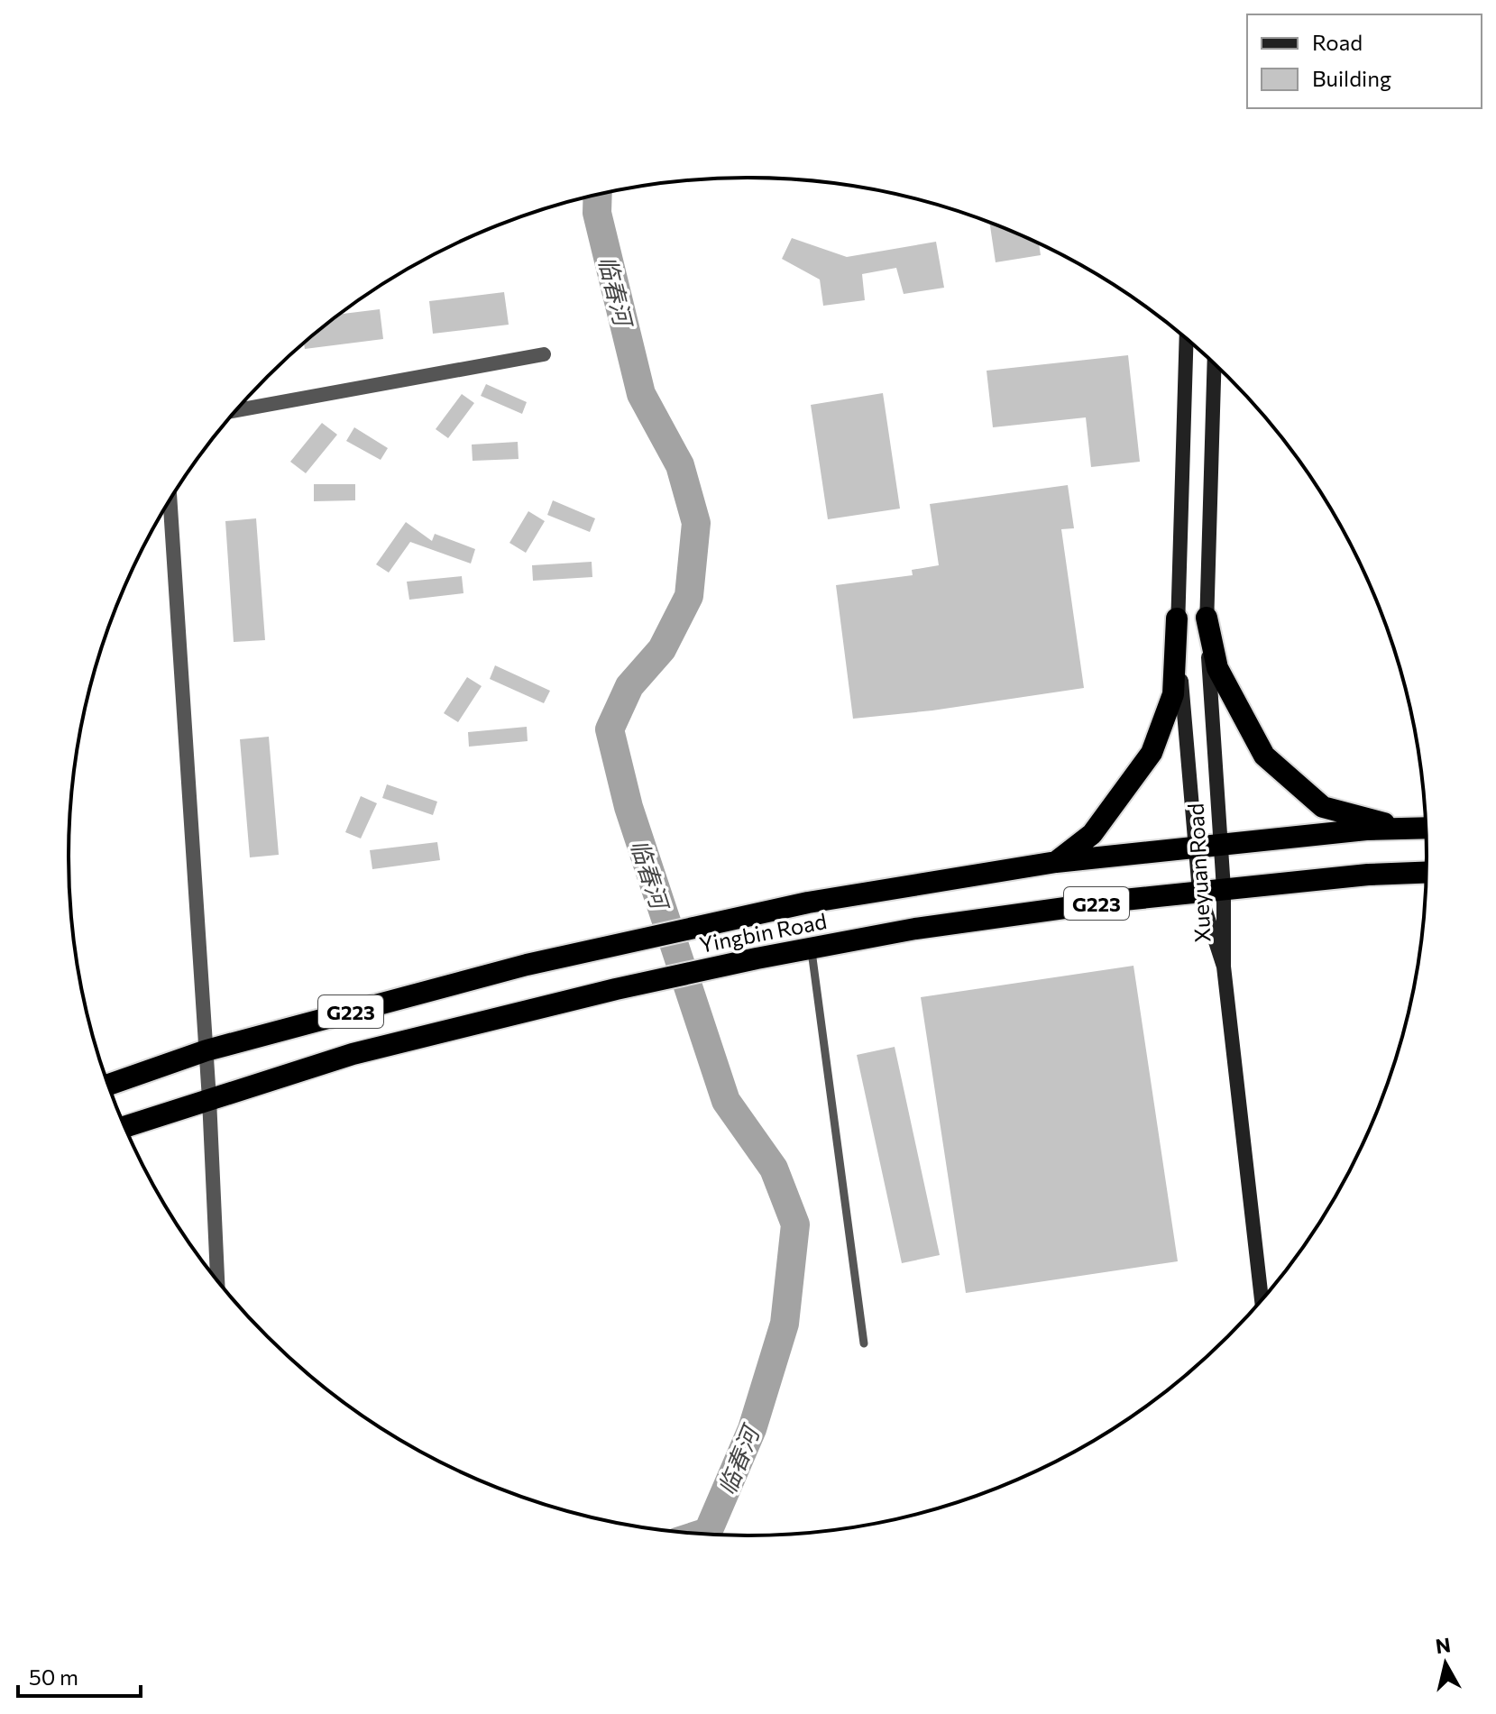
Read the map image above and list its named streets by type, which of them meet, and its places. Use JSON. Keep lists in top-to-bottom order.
{
  "streets": {
    "highway": ["G223", "Yingbin Road"],
    "main road": ["Xueyuan Road"]
  },
  "crossings": [
    ["Xueyuan Road", "Yingbin Road"],
    ["G223", "Yingbin Road"]
  ],
  "water": ["临春河"],
  "legend": ["Road", "Building"],
  "scale_bar": "50 m",
  "north": "top"
}
